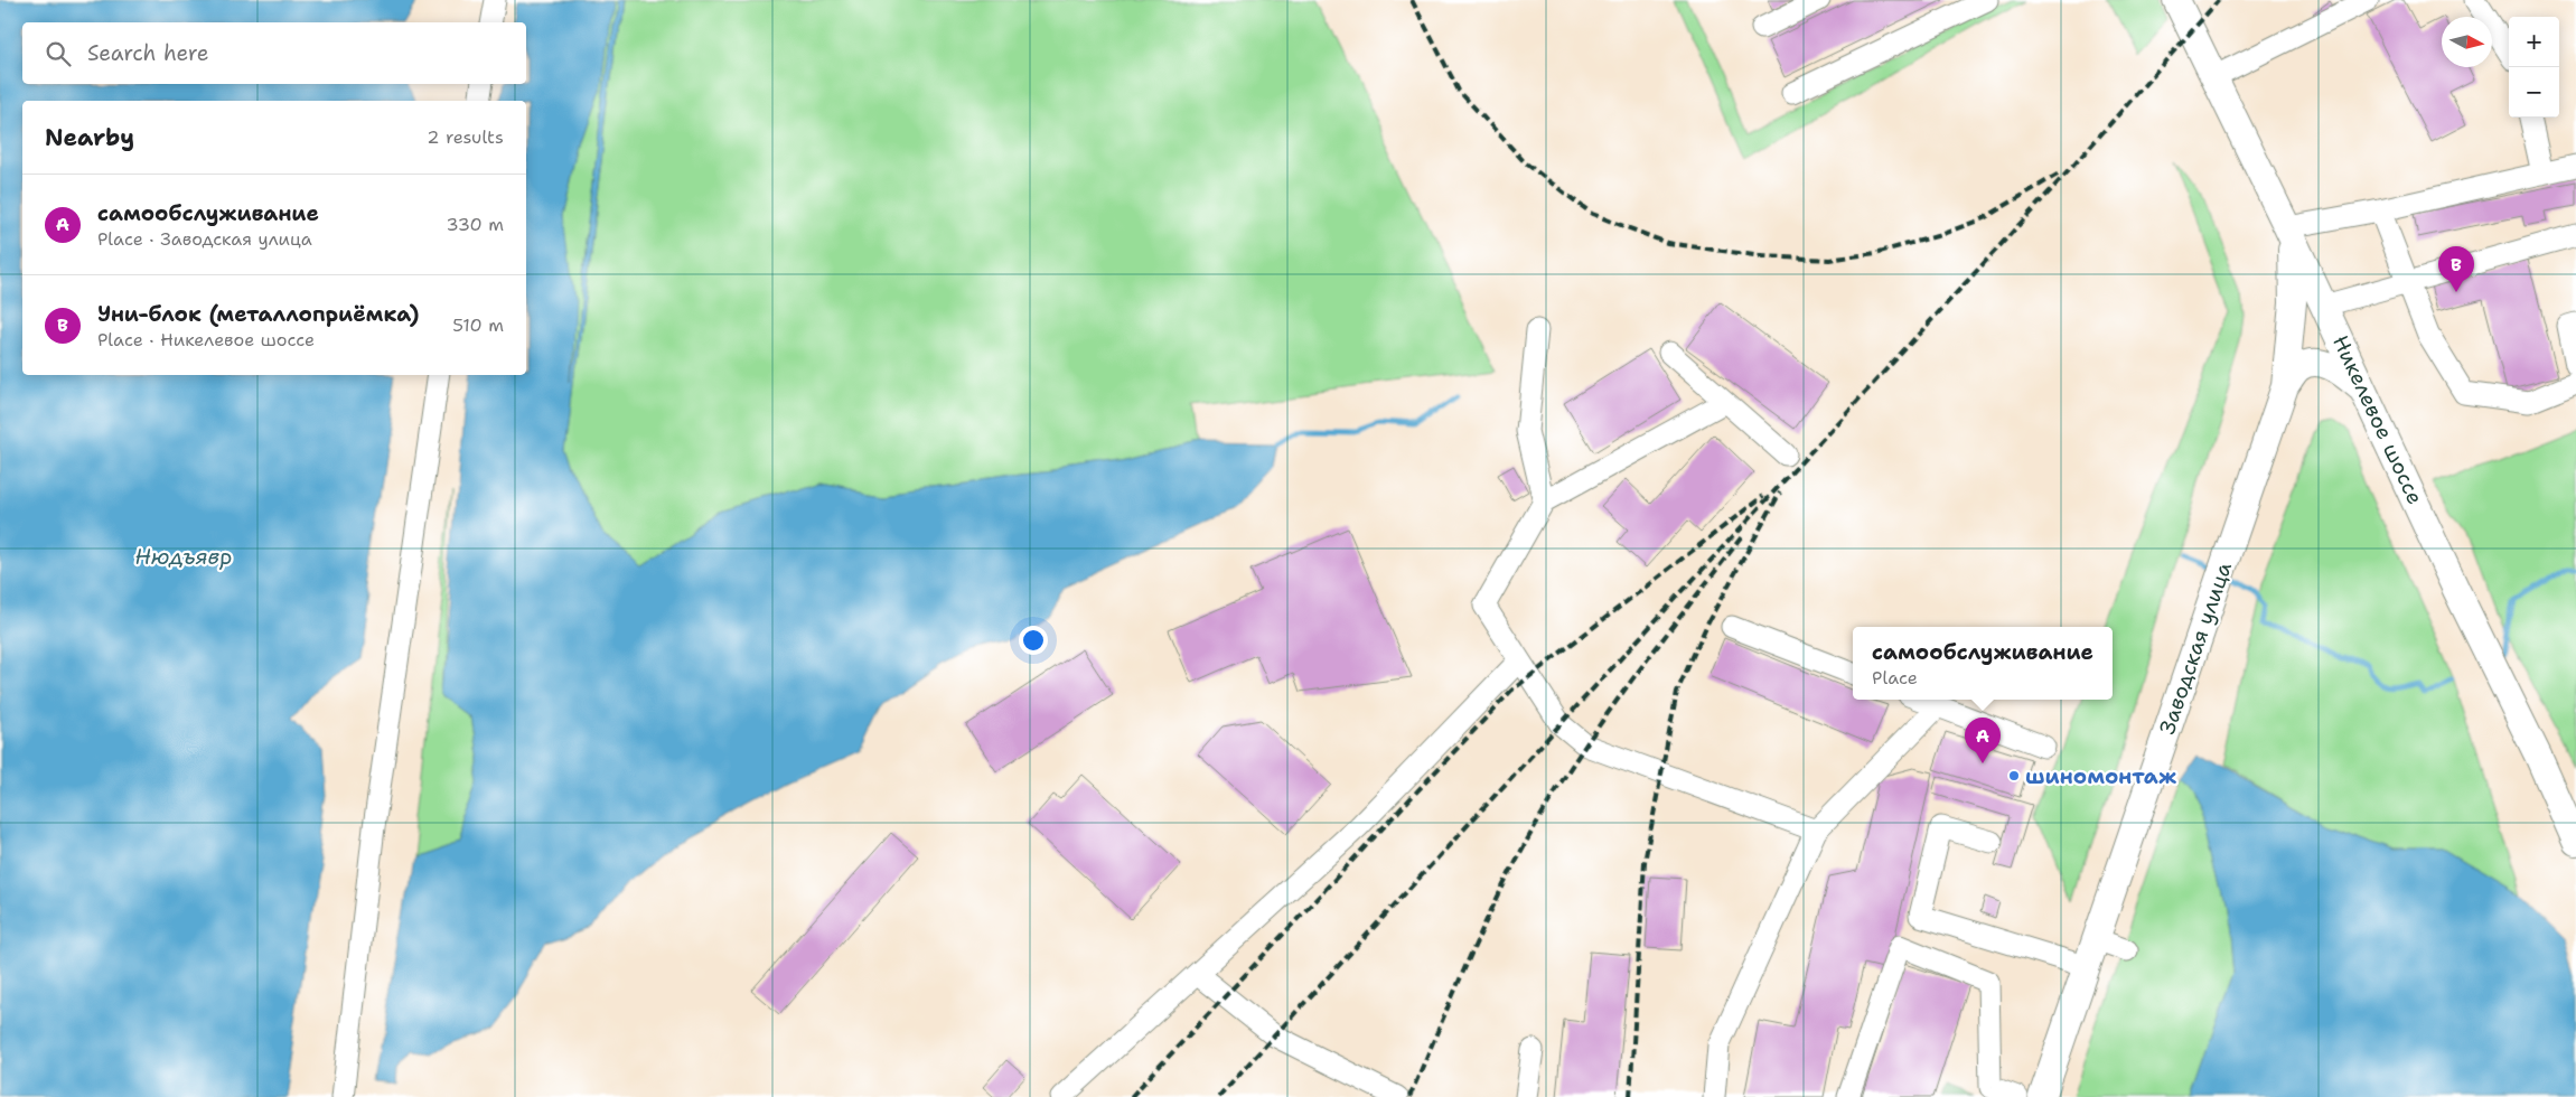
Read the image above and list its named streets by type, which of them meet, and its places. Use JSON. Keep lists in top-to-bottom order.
{
  "streets": {
    "main road": ["Никелевое шоссе", "Заводская улица"]
  },
  "crossings": [
    ["Никелевое шоссе", "Заводская улица"]
  ],
  "water": ["Нюдъявр"],
  "places": ["шиномонтаж"],
  "north": "right",
  "page": {
    "map_buttons": ["+", "−"],
    "search": "Search here",
    "heading": ["Nearby", "2 results"],
    "list": [
      {
        "mark": "A",
        "name": "самообслуживание",
        "note": "Place · Заводская улица",
        "value": "330 m"
      },
      {
        "mark": "B",
        "name": "Уни-блок (металлоприёмка)",
        "note": "Place · Никелевое шоссе",
        "value": "510 m"
      }
    ],
    "pins": ["B", "A"],
    "popup": ["самообслуживание", "Place"]
  }
}
